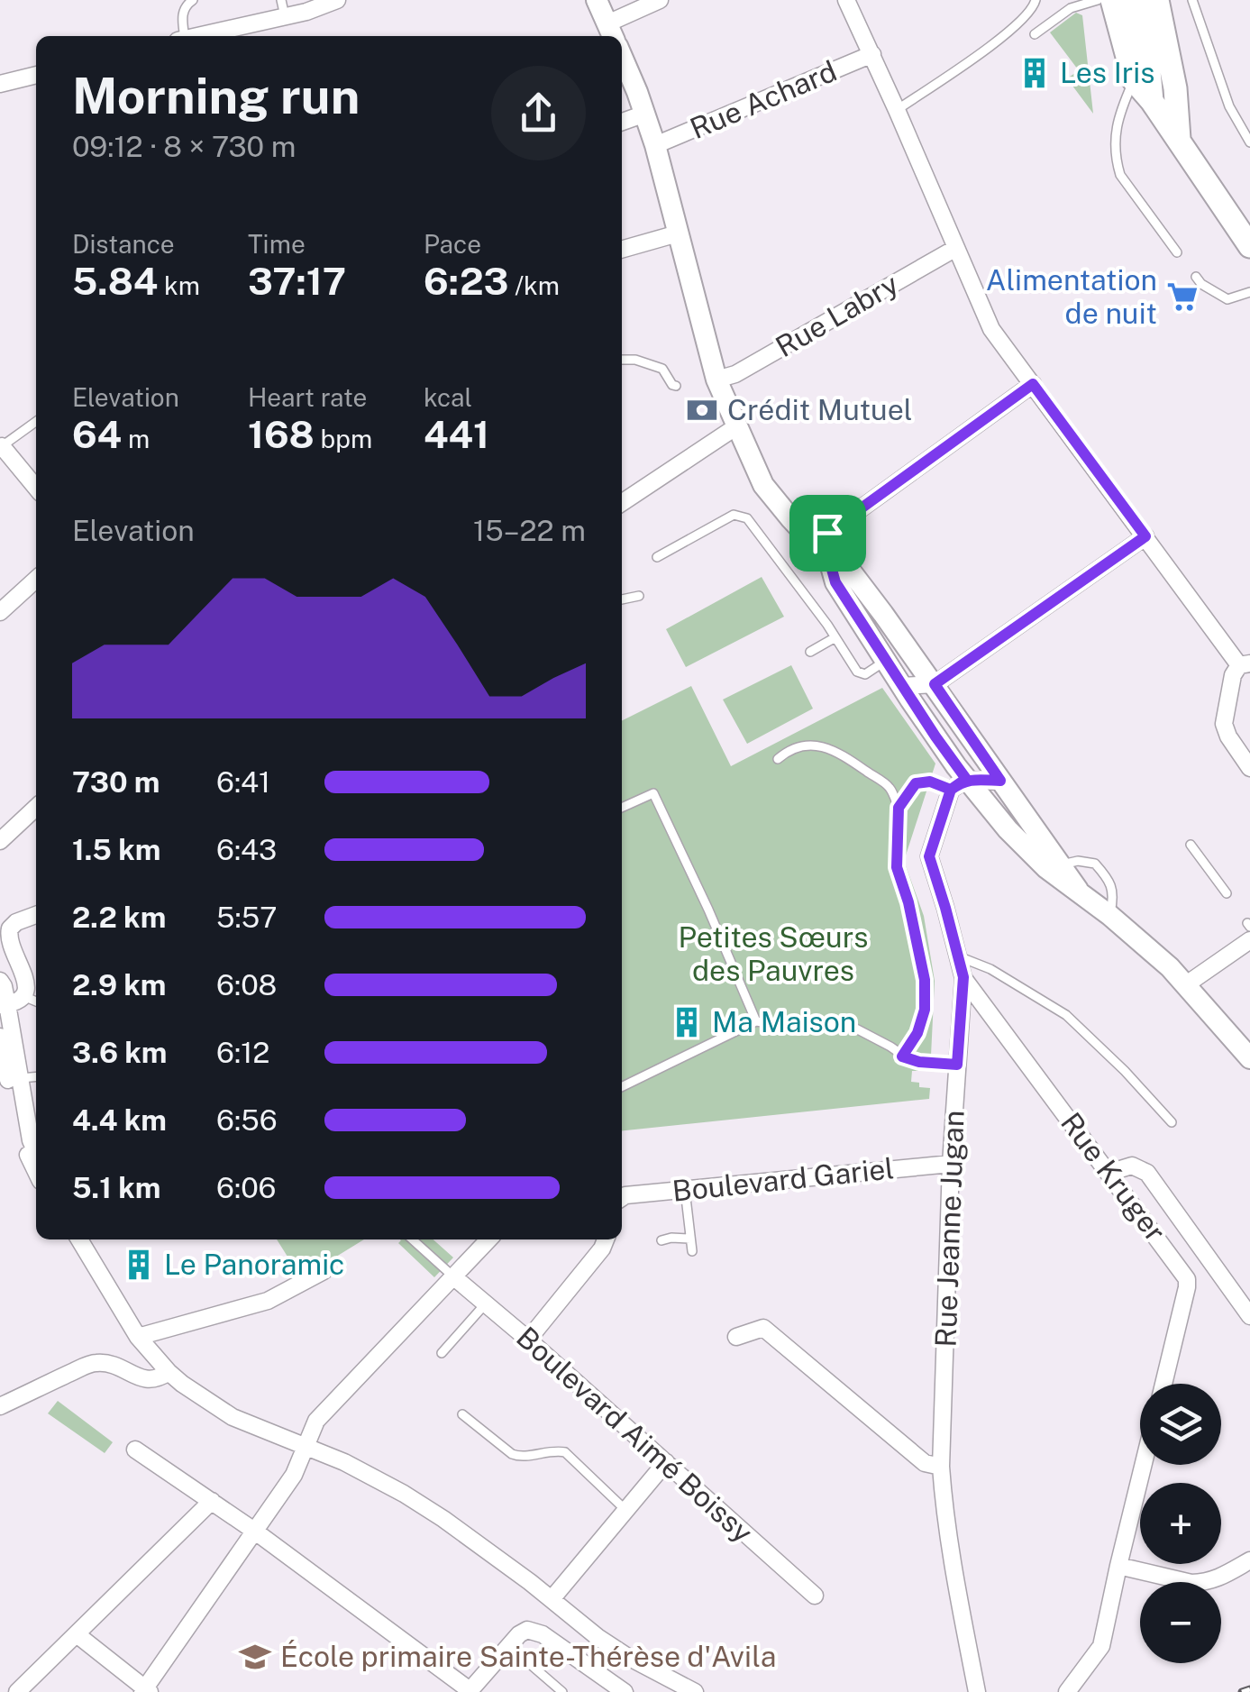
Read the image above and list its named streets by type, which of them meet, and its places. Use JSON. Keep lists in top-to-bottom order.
{
  "streets": {
    "street": [
      "Rue Achard",
      "Rue Labry",
      "Rue Kruger",
      "Boulevard Gariel",
      "Rue Jeanne Jugan",
      "Boulevard Aimé Boissy"
    ]
  },
  "crossings": [
    ["Rue Kruger", "Rue Jeanne Jugan"],
    ["Boulevard Gariel", "Rue Jeanne Jugan"]
  ],
  "parks": ["Petites Sœurs des Pauvres"],
  "places": {
    "building": ["Les Iris", "Ma Maison", "Le Panoramic"],
    "supermarket": ["Alimentation de nuit"],
    "bank": ["Crédit Mutuel"],
    "school or university": ["École primaire Sainte-Thérèse d'Avila"]
  },
  "page": {
    "heading": ["Morning run", "09:12 · 8 × 730 m"],
    "stats": [
      ["Distance", "5.84 km"],
      ["Time", "37:17"],
      ["Pace", "6:23 /km"],
      ["Elevation", "64 m"],
      ["Heart rate", "168 bpm"],
      ["kcal", "441"]
    ],
    "chart": ["Elevation", "15–22 m"],
    "list": [
      {
        "name": "730 m",
        "note": "6:41"
      },
      {
        "name": "1.5 km",
        "note": "6:43"
      },
      {
        "name": "2.2 km",
        "note": "5:57"
      },
      {
        "name": "2.9 km",
        "note": "6:08"
      },
      {
        "name": "3.6 km",
        "note": "6:12"
      },
      {
        "name": "4.4 km",
        "note": "6:56"
      },
      {
        "name": "5.1 km",
        "note": "6:06"
      }
    ],
    "map_buttons": ["+", "−"]
  }
}
